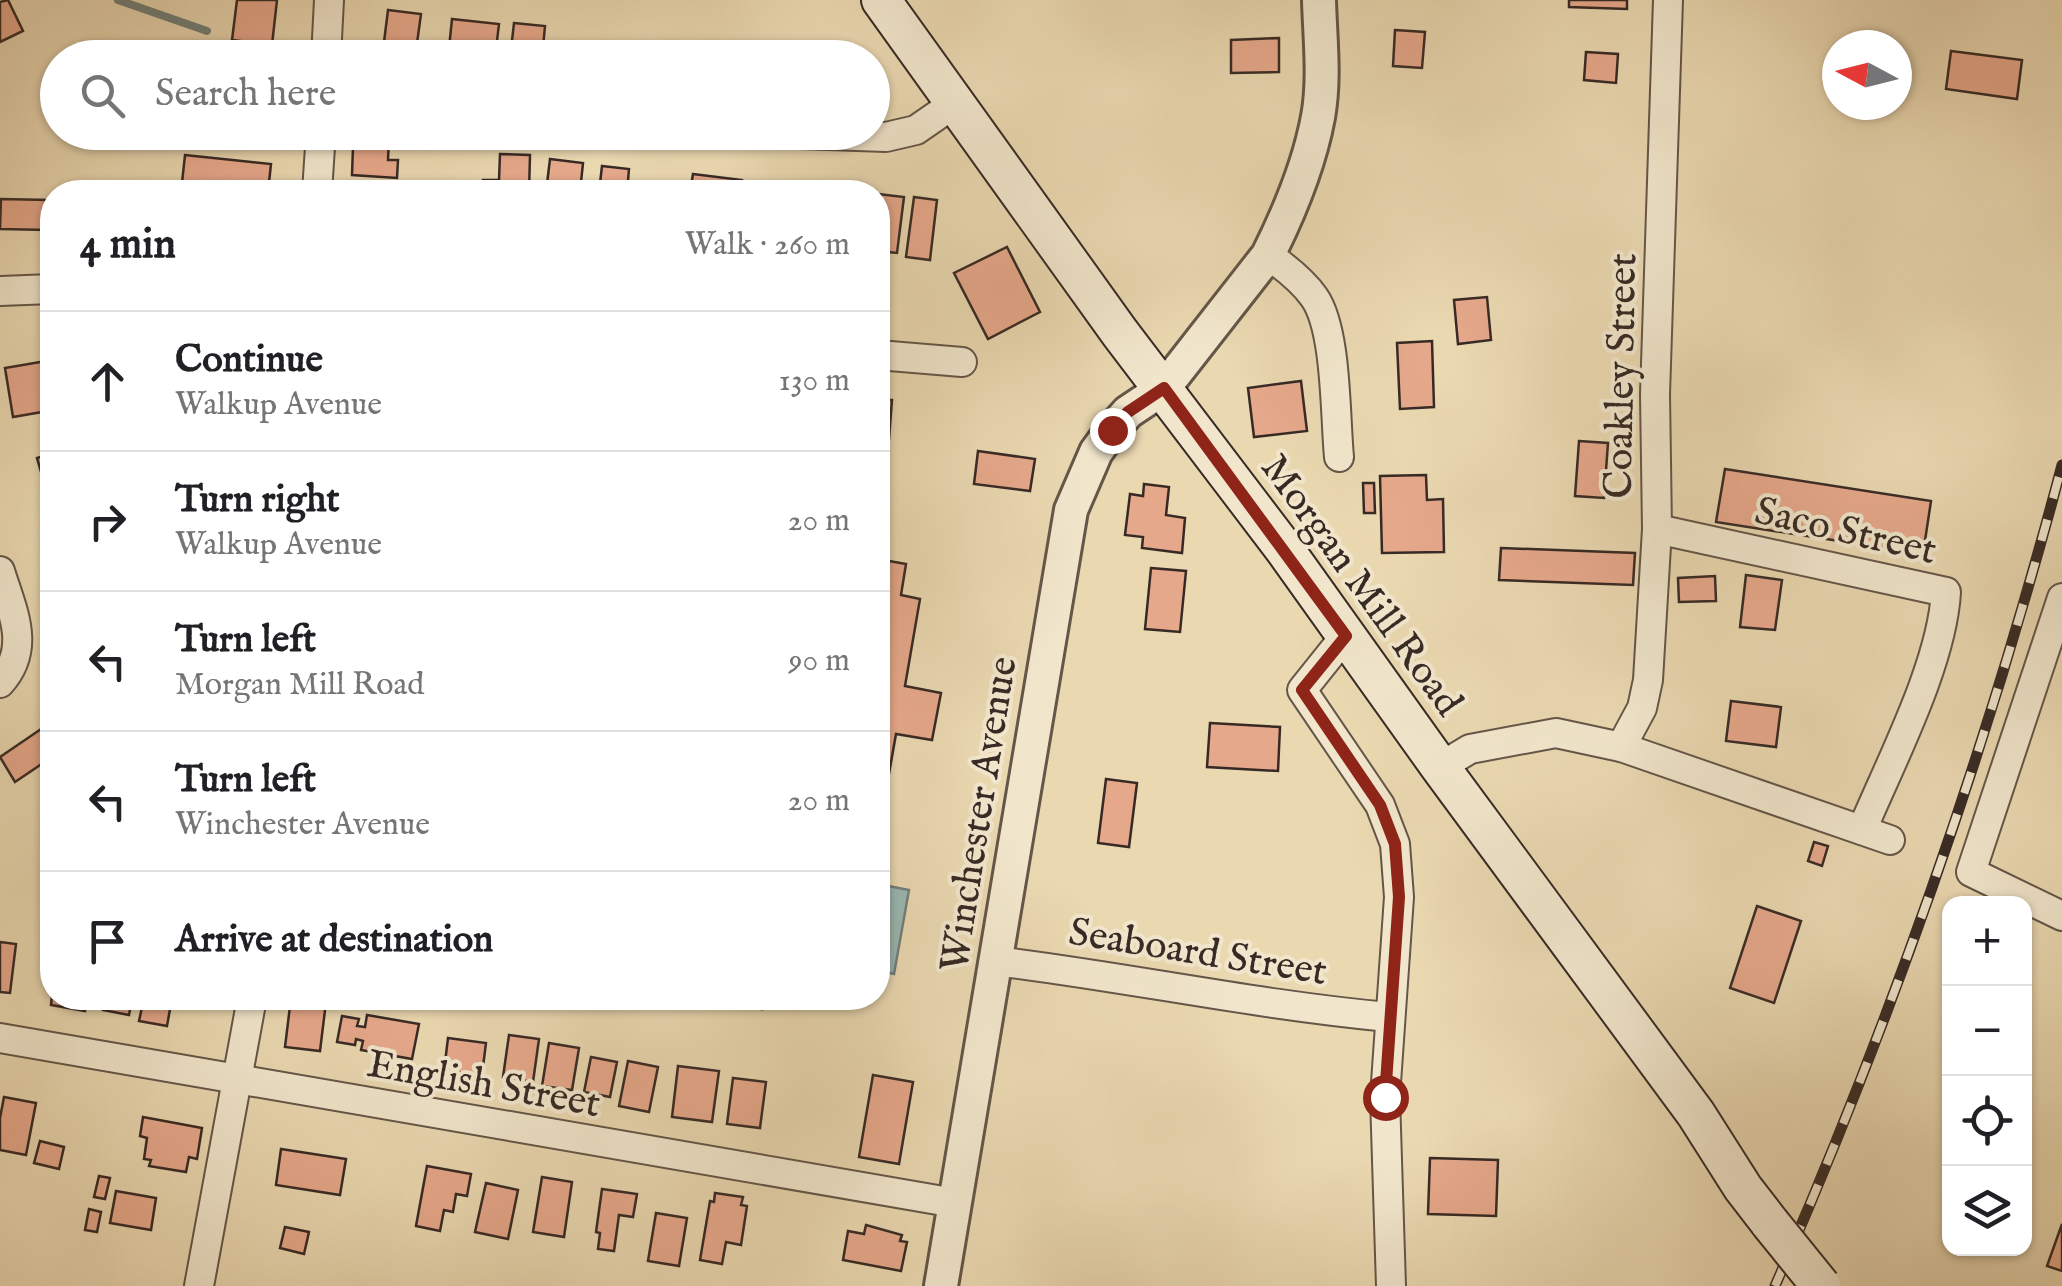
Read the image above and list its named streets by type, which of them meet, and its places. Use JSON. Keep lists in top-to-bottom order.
{
  "streets": {
    "main road": ["Morgan Mill Road"],
    "street": [
      "Coakley Street",
      "Saco Street",
      "Winchester Avenue",
      "Seaboard Street",
      "English Street"
    ]
  },
  "crossings": [
    ["Coakley Street", "Saco Street"],
    ["Morgan Mill Road", "Winchester Avenue"],
    ["Winchester Avenue", "Seaboard Street"],
    ["Winchester Avenue", "English Street"]
  ],
  "north": "left",
  "page": {
    "search": "Search here",
    "heading": ["4 min", "Walk · 260 m"],
    "list": [
      ["Continue", "Walkup Avenue", "130 m"],
      ["Turn right", "Walkup Avenue", "20 m"],
      ["Turn left", "Morgan Mill Road", "90 m"],
      ["Turn left", "Winchester Avenue", "20 m"],
      "Arrive at destination"
    ],
    "map_buttons": ["+", "−"]
  }
}
